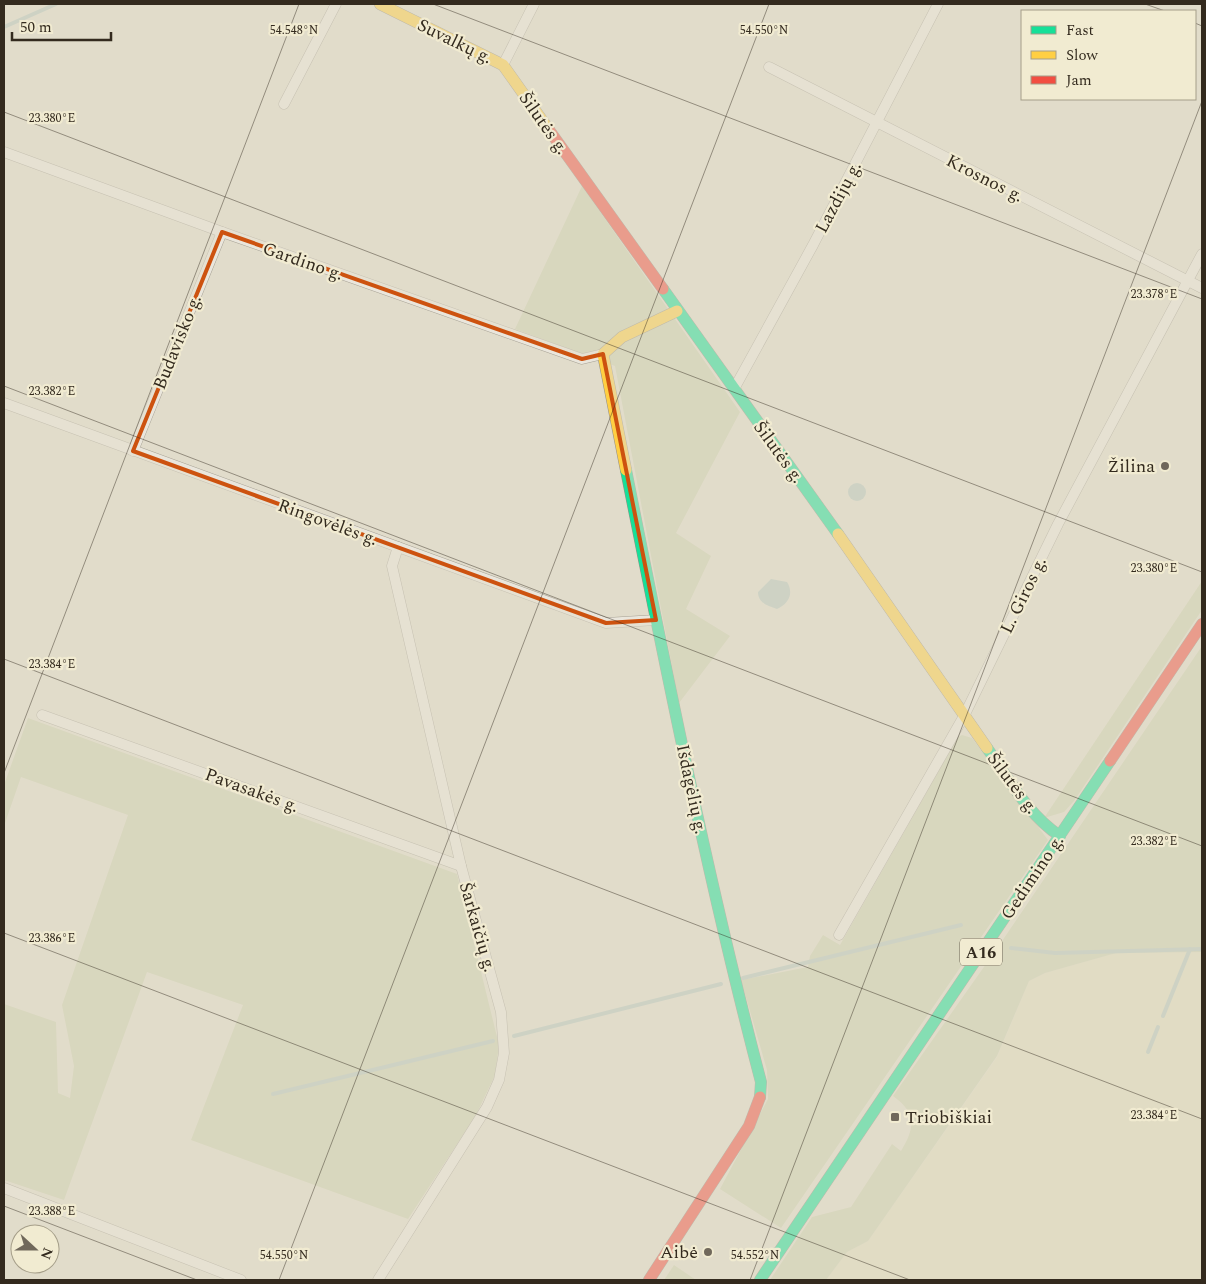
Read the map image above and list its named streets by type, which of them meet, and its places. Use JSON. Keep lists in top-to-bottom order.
{
  "streets": {
    "main road": [
      "Suvalkų g.",
      "Šilutės g.",
      "Išdagėlių g.",
      "Gedimino g.",
      "A16"
    ],
    "street": [
      "Krosnos g.",
      "Lazdijų g.",
      "Gardino g.",
      "Budavisko g.",
      "Ringovėlės g.",
      "L. Giros g.",
      "Pavasakės g.",
      "Šarkaičių g."
    ]
  },
  "crossings": [
    ["Suvalkų g.", "Šilutės g."],
    ["Šilutės g.", "Lazdijų g."],
    ["Šilutės g.", "L. Giros g."],
    ["Šilutės g.", "Gedimino g."],
    ["Krosnos g.", "Lazdijų g."],
    ["Krosnos g.", "L. Giros g."],
    ["Gardino g.", "Budavisko g."],
    ["Gardino g.", "Išdagėlių g."],
    ["Budavisko g.", "Ringovėlės g."],
    ["Ringovėlės g.", "Išdagėlių g."],
    ["Ringovėlės g.", "Šarkaičių g."],
    ["Pavasakės g.", "Šarkaičių g."]
  ],
  "places": {
    "other": ["Žilina", "Aibė"],
    "transit": ["Triobiškiai"]
  },
  "legend": ["Fast", "Slow", "Jam"],
  "scale_bar": "50 m",
  "north": "right",
  "coordinates": [
    "54.550°N",
    "54.548°N",
    "23.380°E",
    "23.378°E",
    "23.382°E",
    "23.384°E",
    "23.386°E",
    "23.388°E",
    "54.552°N"
  ]
}
